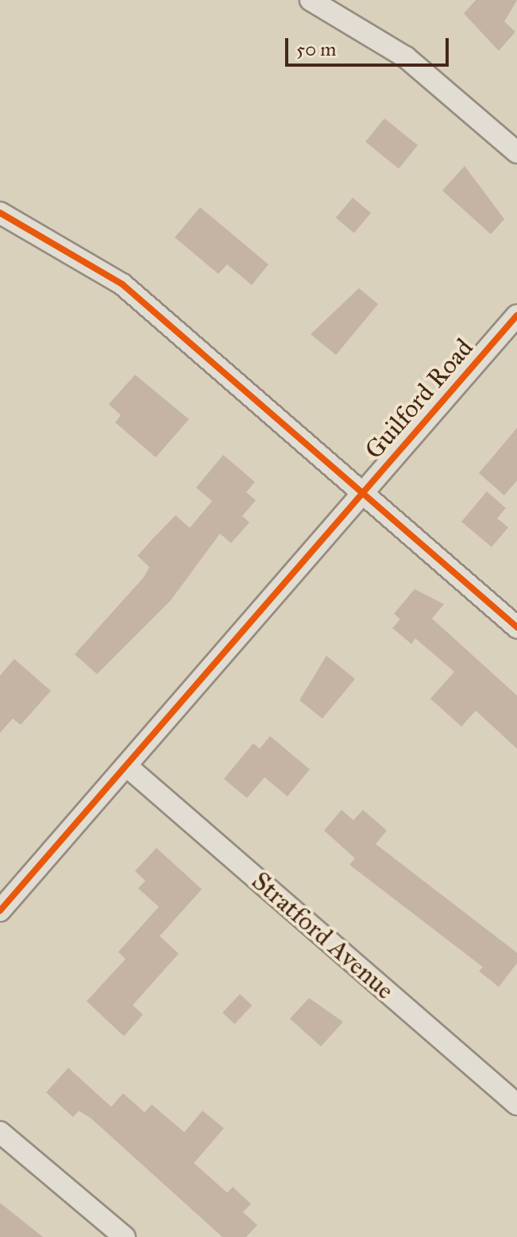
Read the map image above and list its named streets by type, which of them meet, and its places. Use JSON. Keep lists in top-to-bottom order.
{
  "streets": {
    "street": ["Guilford Road", "Stratford Avenue"]
  },
  "crossings": [
    ["Guilford Road", "Stratford Avenue"]
  ],
  "scale_bar": "50 m"
}
